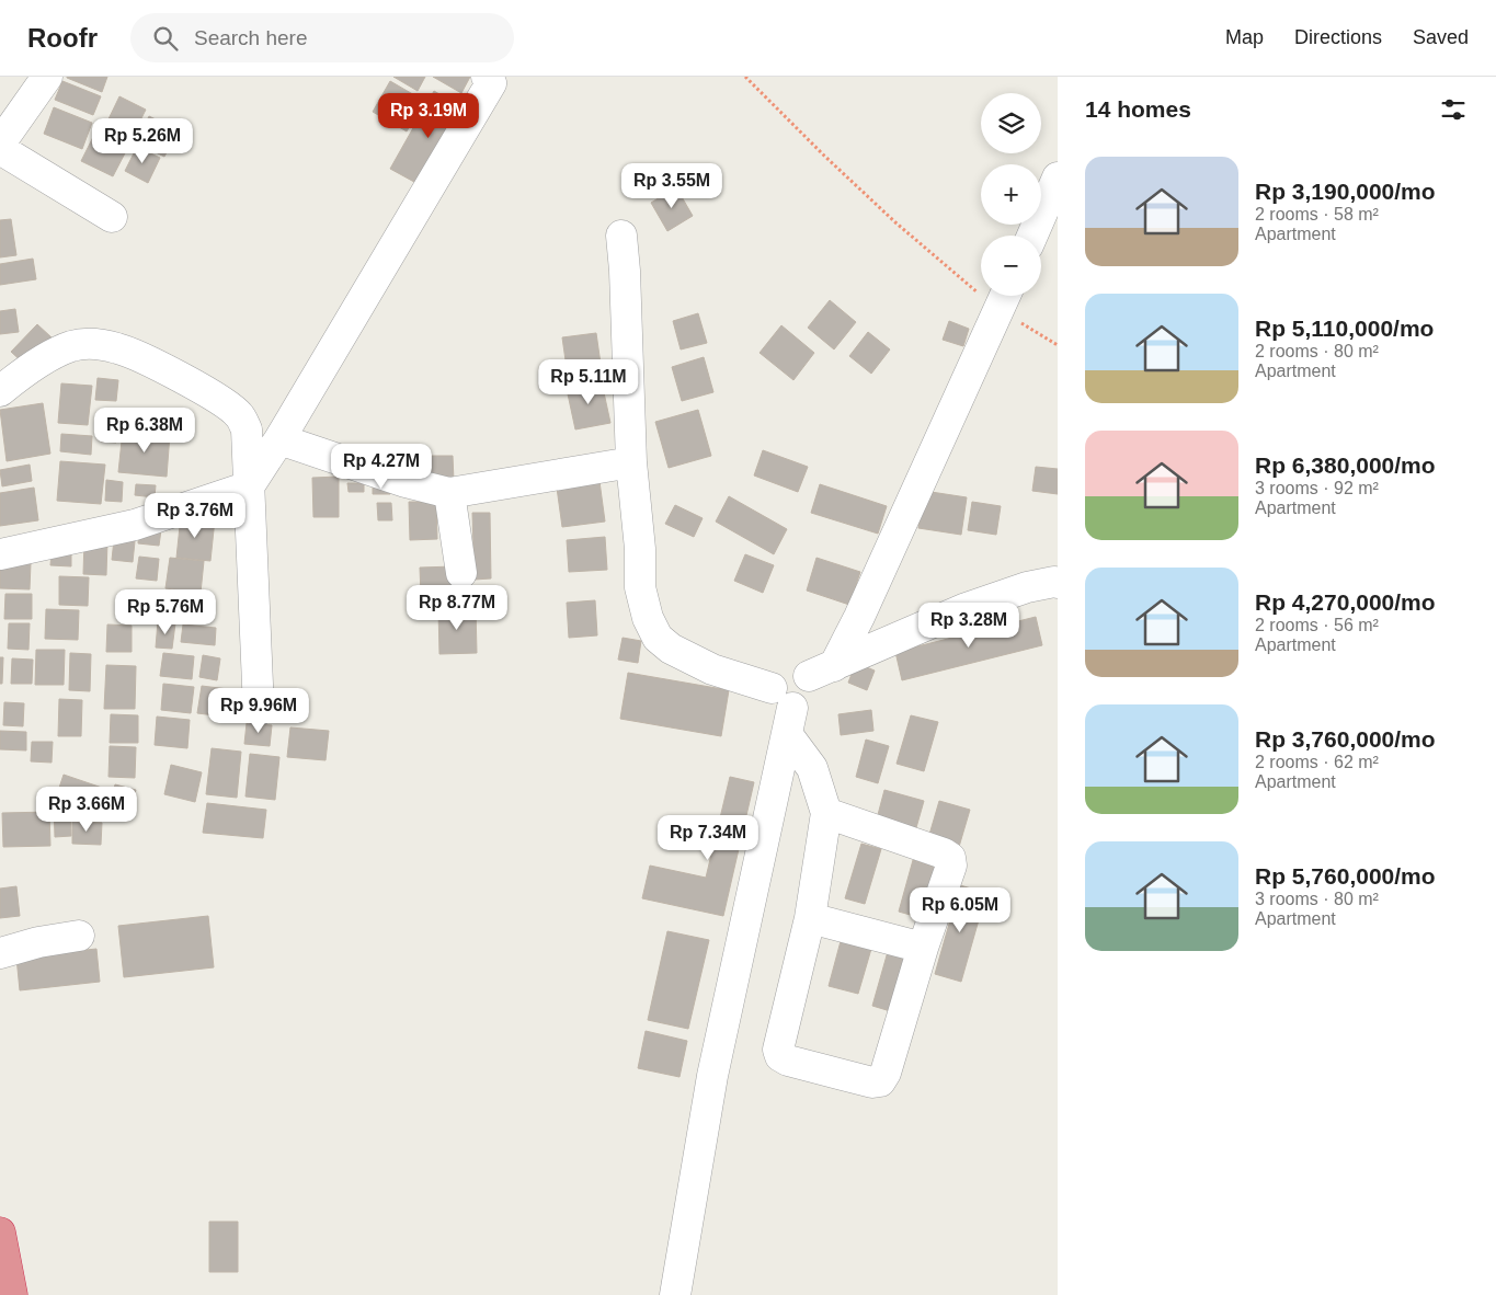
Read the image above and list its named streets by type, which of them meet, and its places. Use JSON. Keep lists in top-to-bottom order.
{
  "page": {
    "header": "Roofr",
    "search": "Search here",
    "nav": ["Map", "Directions", "Saved"],
    "heading": "14 homes",
    "map_buttons": ["+", "−"],
    "price": [
      "Rp 3.19M",
      "Rp 5.26M",
      "Rp 3.55M",
      "Rp 5.11M",
      "Rp 6.38M",
      "Rp 4.27M",
      "Rp 3.76M",
      "Rp 8.77M",
      "Rp 5.76M",
      "Rp 3.28M",
      "Rp 9.96M",
      "Rp 3.66M",
      "Rp 7.34M",
      "Rp 6.05M"
    ],
    "list": [
      {
        "name": "Rp 3,190,000/mo",
        "note": "2 rooms · 58 m² · Apartment"
      },
      {
        "name": "Rp 5,110,000/mo",
        "note": "2 rooms · 80 m² · Apartment"
      },
      {
        "name": "Rp 6,380,000/mo",
        "note": "3 rooms · 92 m² · Apartment"
      },
      {
        "name": "Rp 4,270,000/mo",
        "note": "2 rooms · 56 m² · Apartment"
      },
      {
        "name": "Rp 3,760,000/mo",
        "note": "2 rooms · 62 m² · Apartment"
      },
      {
        "name": "Rp 5,760,000/mo",
        "note": "3 rooms · 80 m² · Apartment"
      }
    ]
  }
}
